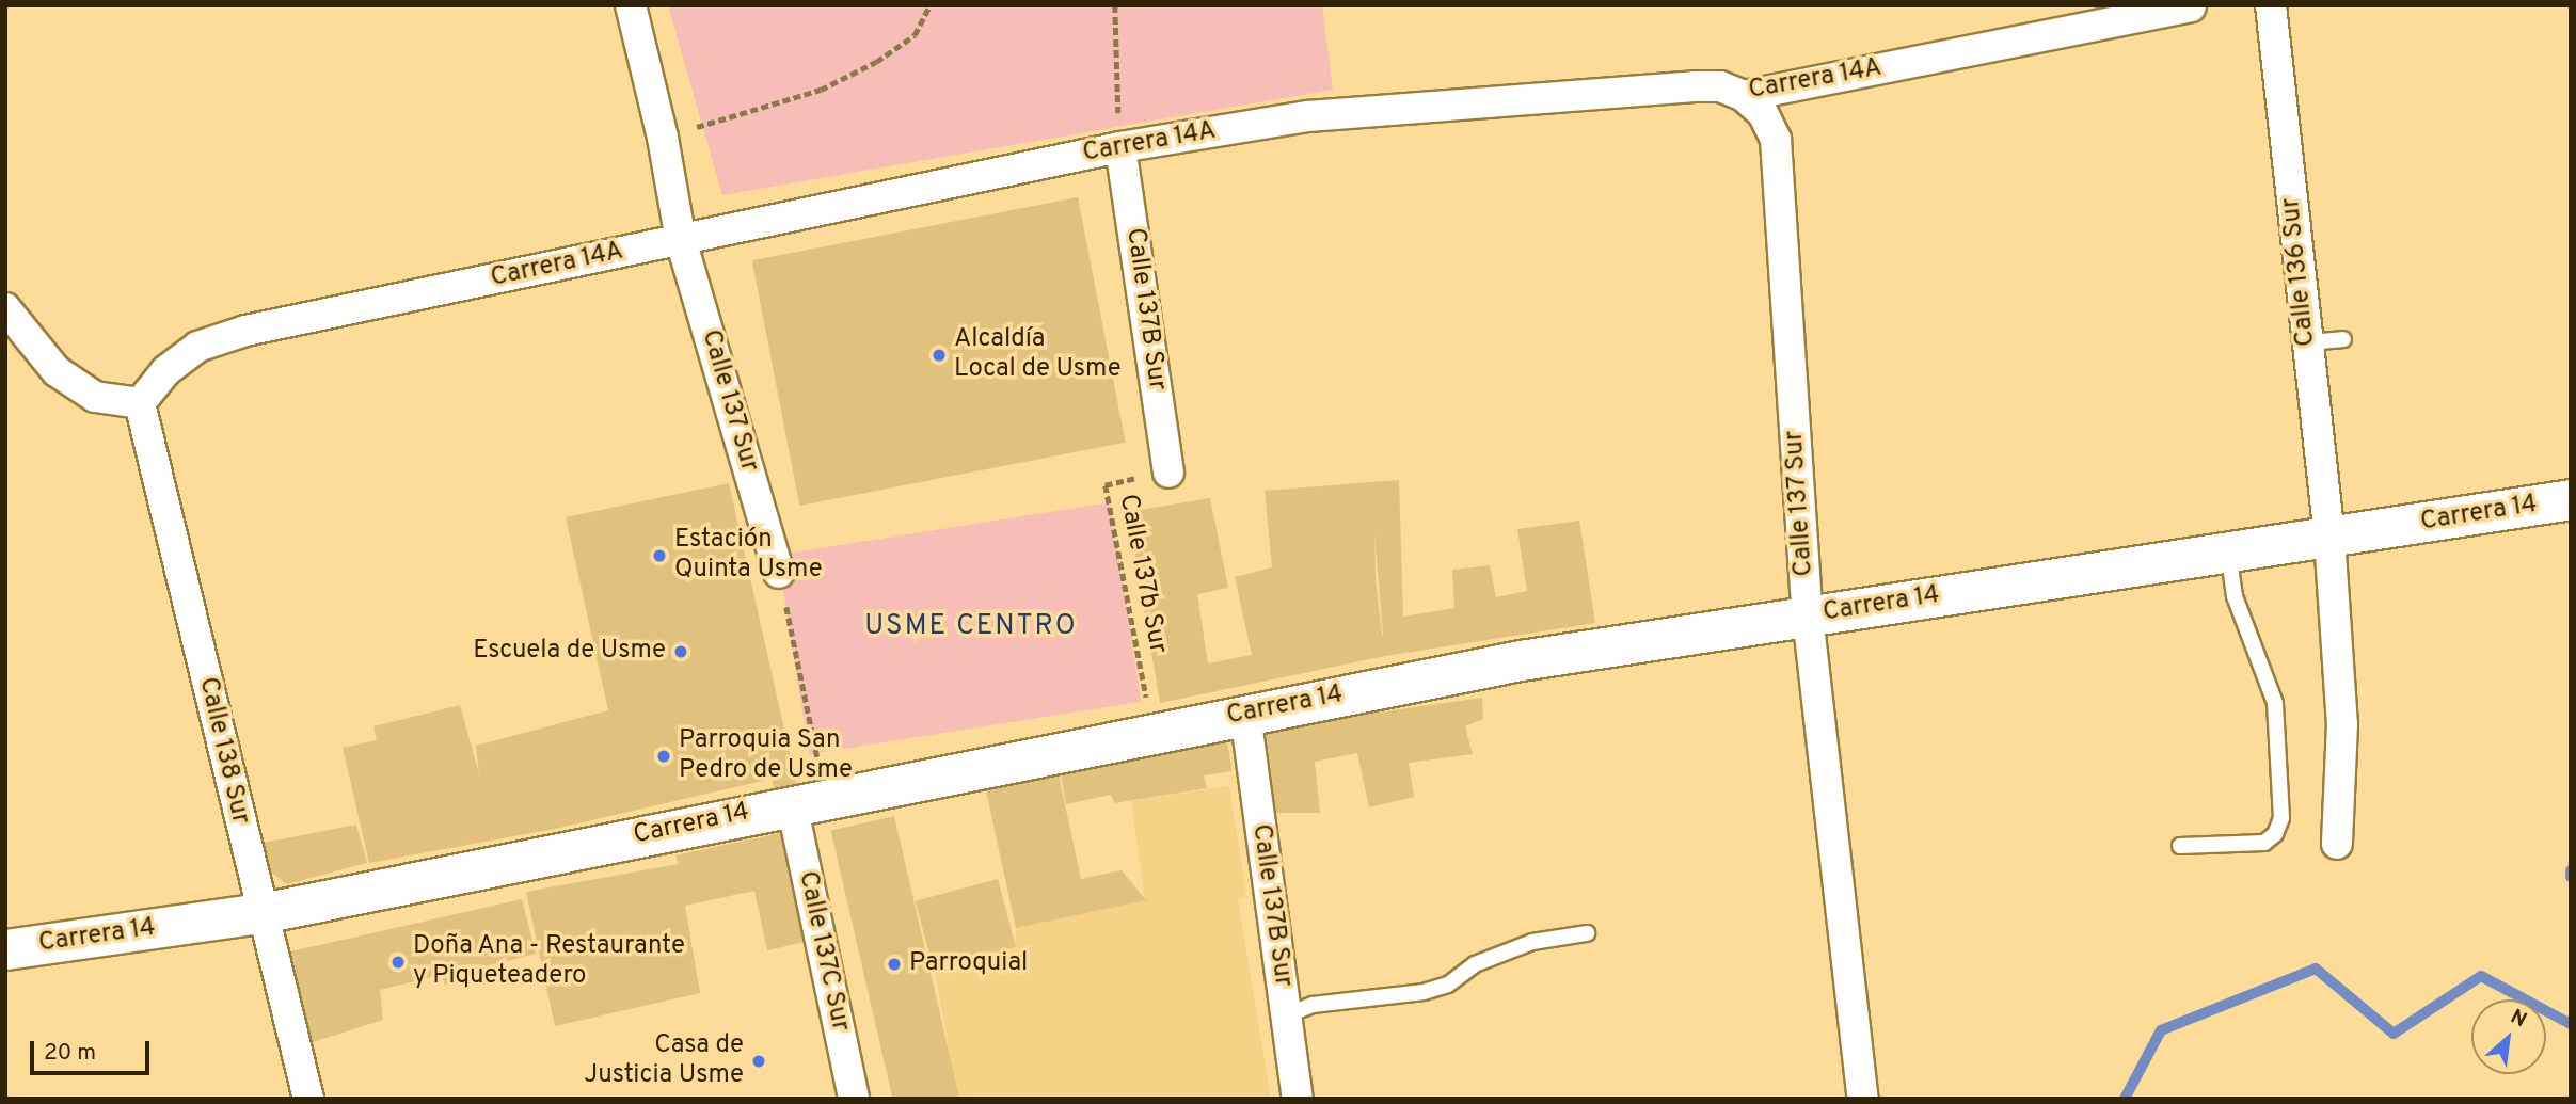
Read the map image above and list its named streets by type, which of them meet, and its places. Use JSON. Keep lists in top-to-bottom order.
{
  "streets": {
    "street": [
      "Carrera 14A",
      "Calle 136 Sur",
      "Calle 137B Sur",
      "Calle 137 Sur",
      "Carrera 14",
      "Calle 138 Sur",
      "Calle 137C Sur"
    ],
    "path": ["Calle 137b Sur"]
  },
  "crossings": [
    ["Carrera 14A", "Calle 137B Sur"],
    ["Carrera 14A", "Calle 137 Sur"],
    ["Carrera 14A", "Calle 138 Sur"],
    ["Calle 136 Sur", "Carrera 14"],
    ["Calle 137B Sur", "Carrera 14"],
    ["Calle 137B Sur", "Calle 137b Sur"],
    ["Calle 137 Sur", "Carrera 14"],
    ["Carrera 14", "Calle 137b Sur"],
    ["Carrera 14", "Calle 138 Sur"],
    ["Carrera 14", "Calle 137C Sur"]
  ],
  "districts": ["USME CENTRO"],
  "places": [
    "Alcaldía Local de Usme",
    "Estación Quinta Usme",
    "Escuela de Usme",
    "Parroquia San Pedro de Usme",
    "Doña Ana - Restaurante y Piqueteadero",
    "Parroquial",
    "Casa de Justicia Usme"
  ],
  "scale_bar": "20 m",
  "north": "top right"
}
